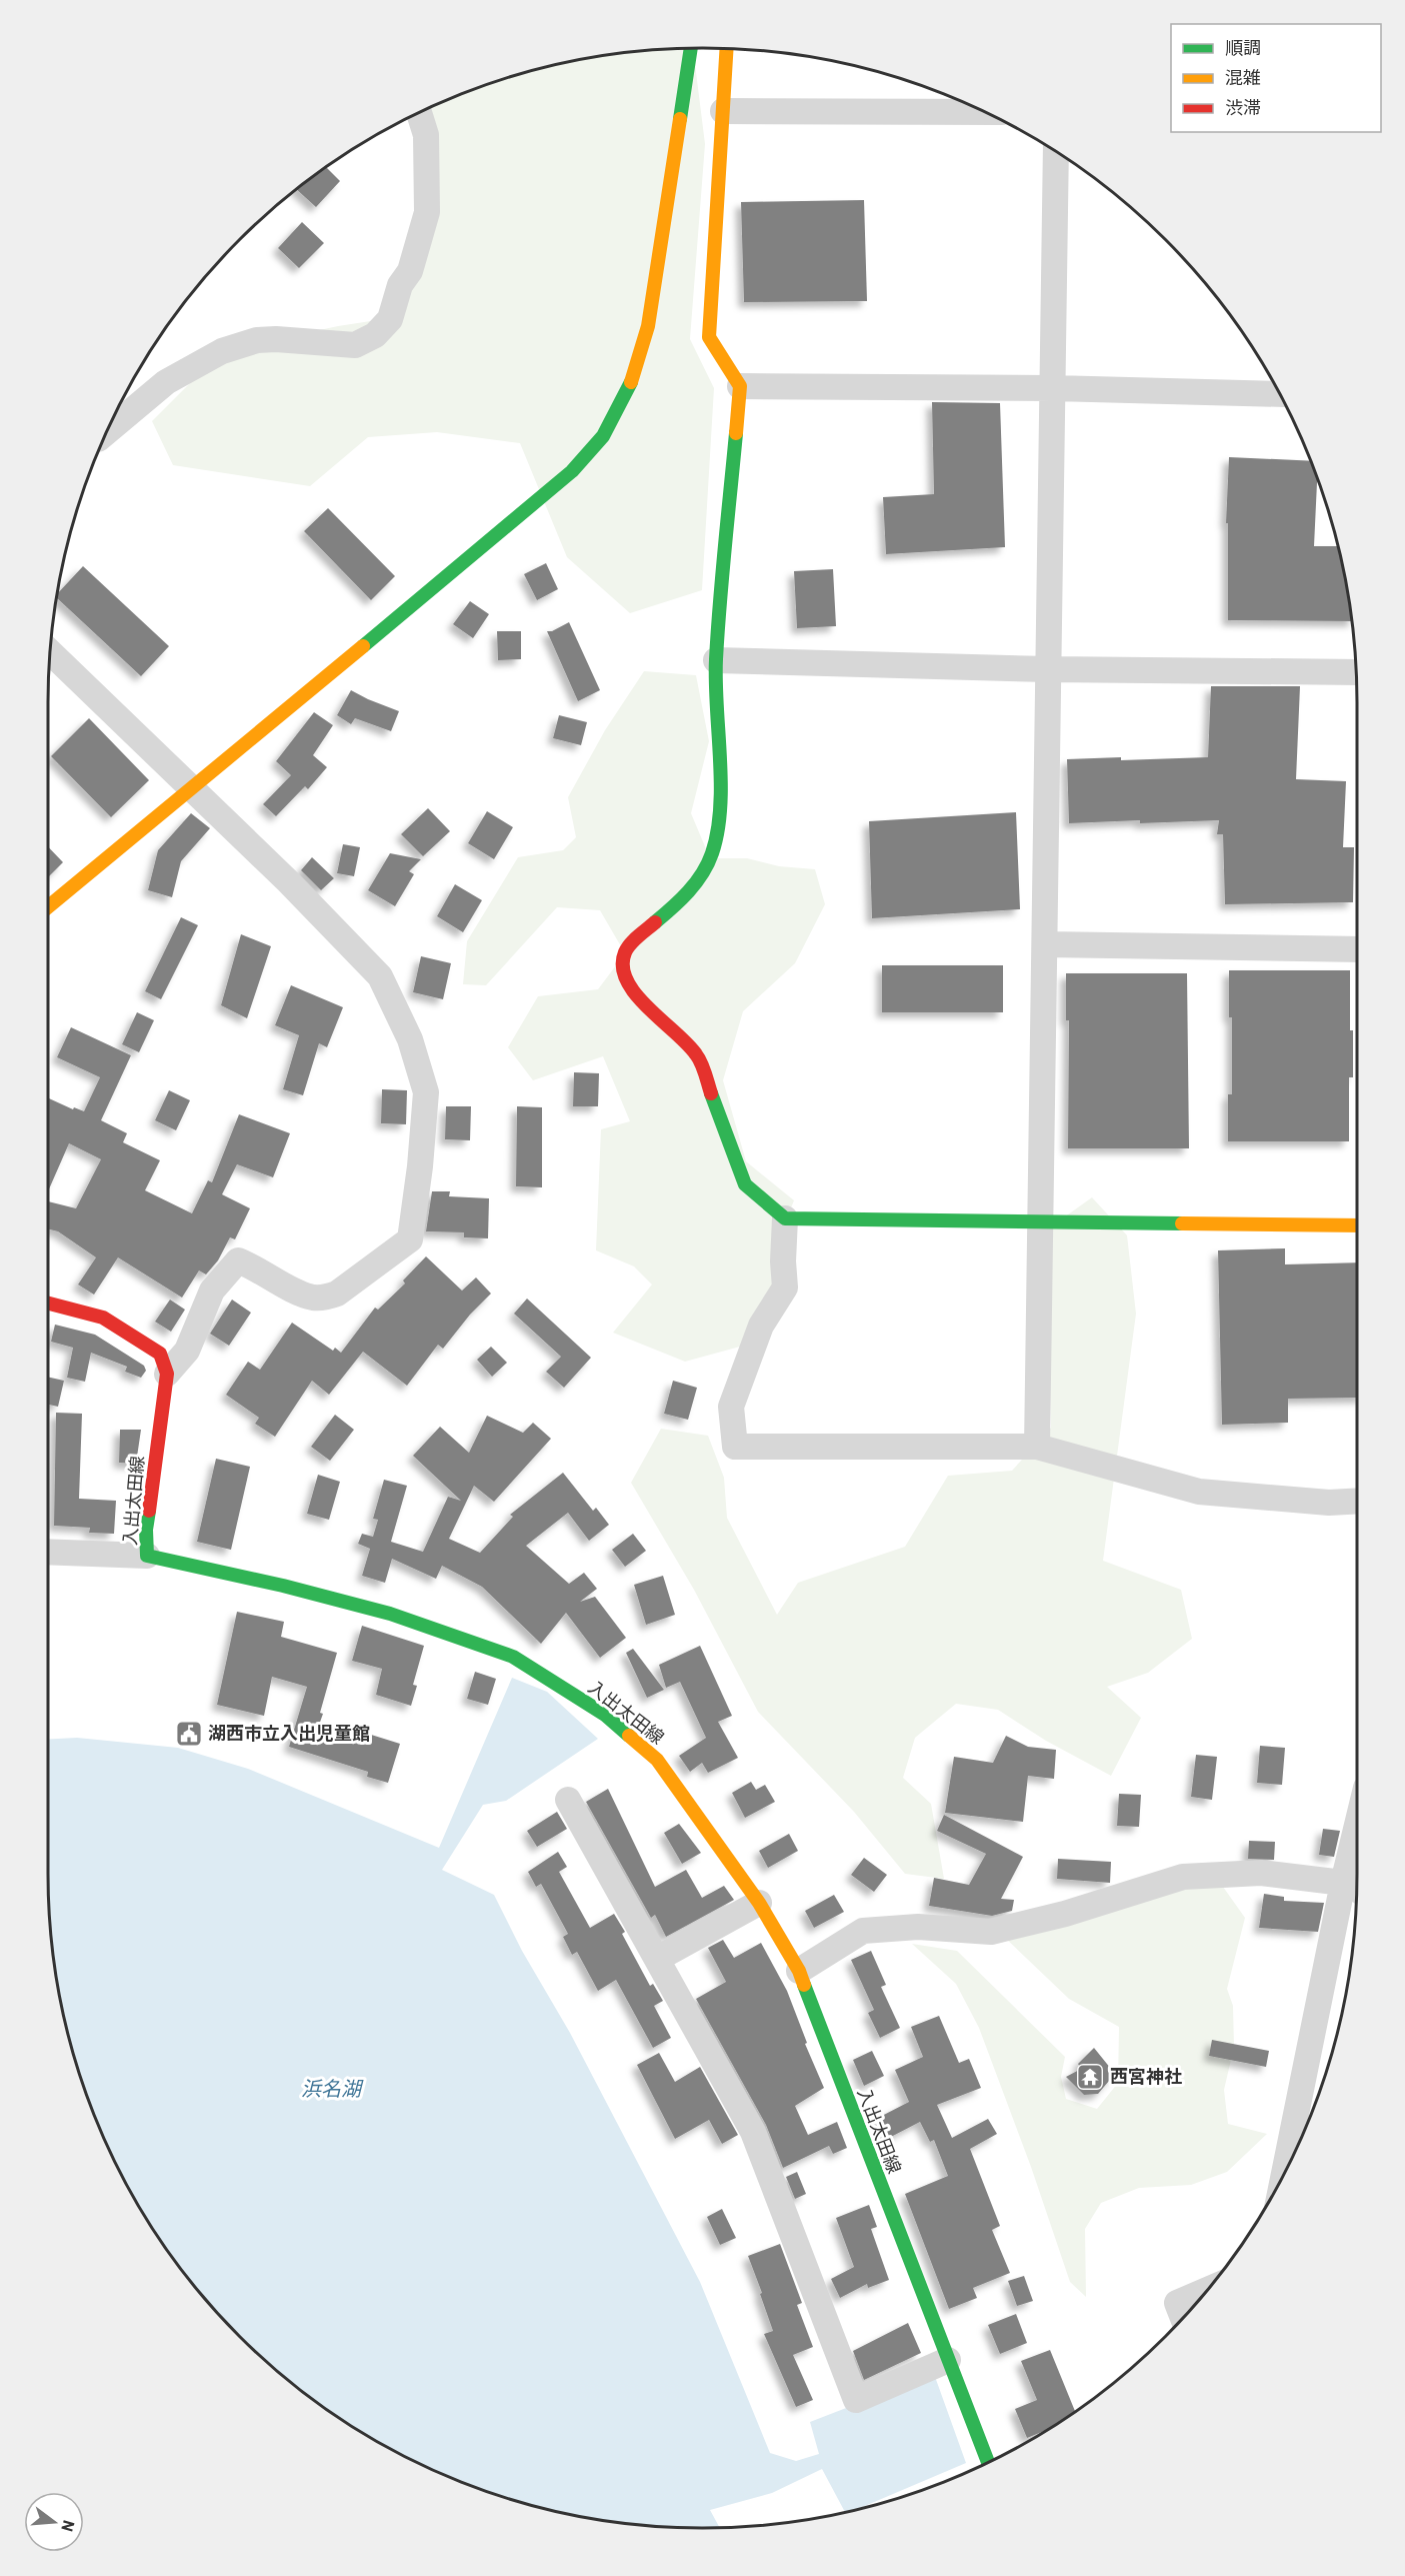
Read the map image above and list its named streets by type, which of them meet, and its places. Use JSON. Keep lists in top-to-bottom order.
{
  "streets": {
    "street": ["入出太田線"]
  },
  "water": ["浜名湖"],
  "places": {
    "public building": ["湖西市立入出児童館"],
    "temple": ["西宮神社"]
  },
  "legend": ["順調", "混雑", "渋滞"],
  "north": "right"
}
